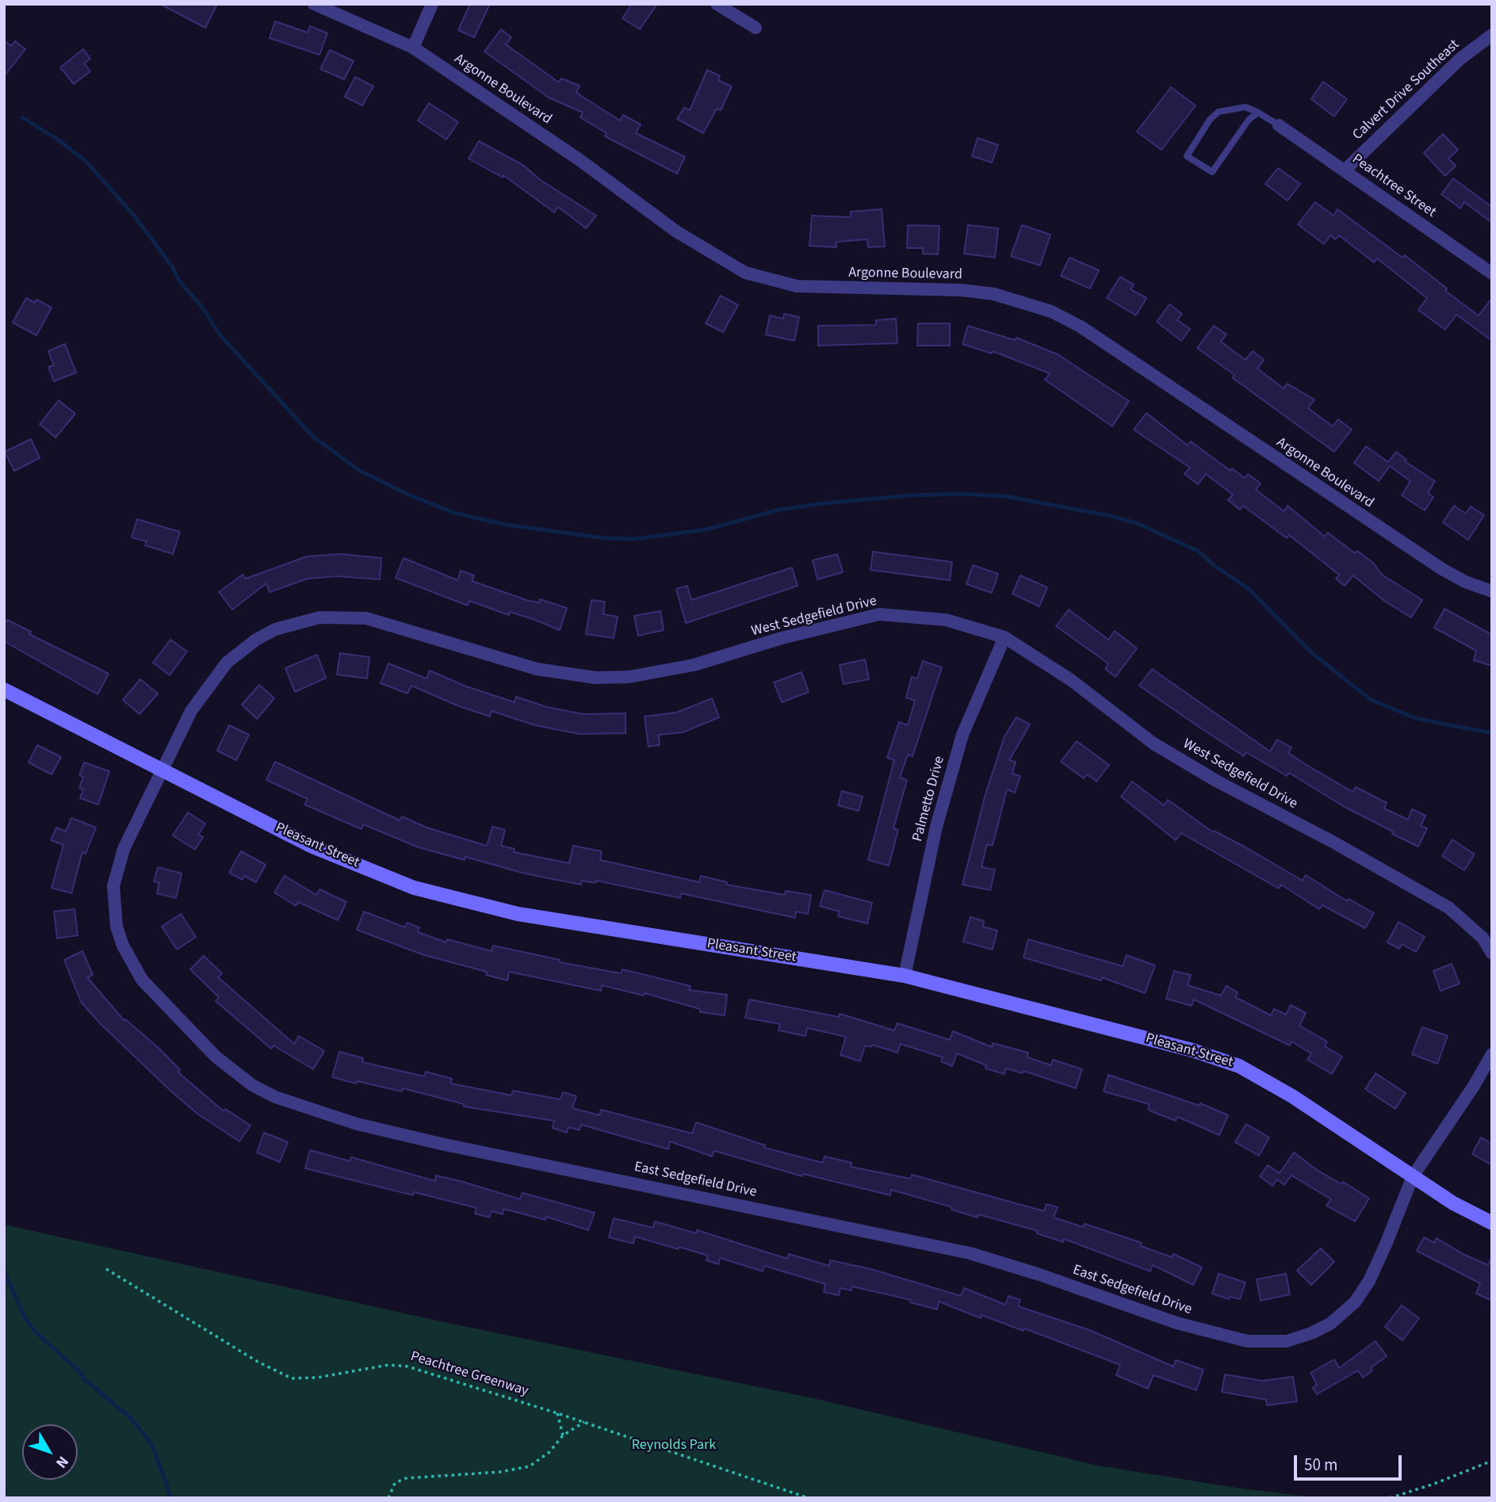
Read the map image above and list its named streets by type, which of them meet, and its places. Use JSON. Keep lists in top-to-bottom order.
{
  "streets": {
    "street": [
      "Argonne Boulevard",
      "Calvert Drive Southeast",
      "Peachtree Street",
      "West Sedgefield Drive",
      "Palmetto Drive",
      "Pleasant Street",
      "East Sedgefield Drive"
    ],
    "path": ["Peachtree Greenway"]
  },
  "crossings": [
    ["Calvert Drive Southeast", "Peachtree Street"],
    ["West Sedgefield Drive", "Palmetto Drive"],
    ["West Sedgefield Drive", "Pleasant Street"],
    ["West Sedgefield Drive", "East Sedgefield Drive"],
    ["Palmetto Drive", "Pleasant Street"],
    ["Pleasant Street", "East Sedgefield Drive"]
  ],
  "parks": ["Reynolds Park"],
  "scale_bar": "50 m",
  "north": "bottom right"
}
